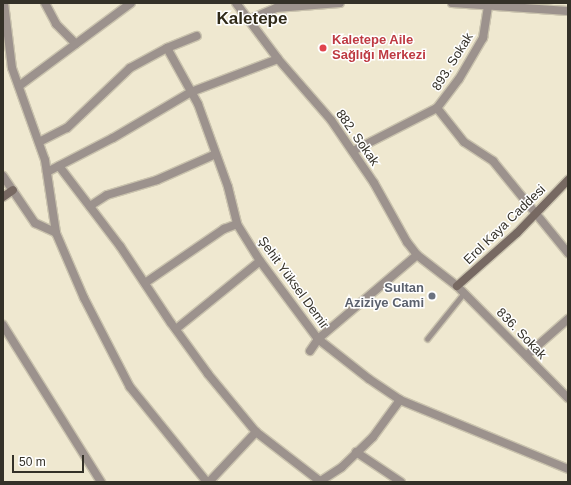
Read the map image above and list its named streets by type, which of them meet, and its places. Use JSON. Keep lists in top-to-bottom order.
{
  "streets": {
    "street": [
      "893. Sokak",
      "882. Sokak",
      "Erol Kaya Caddesi",
      "Şehit Yüksel Demir",
      "836. Sokak"
    ]
  },
  "crossings": [
    ["893. Sokak", "882. Sokak"],
    ["882. Sokak", "Erol Kaya Caddesi"],
    ["882. Sokak", "836. Sokak"],
    ["Erol Kaya Caddesi", "836. Sokak"]
  ],
  "districts": ["Kaletepe"],
  "places": ["Kaletepe Aile Sağlığı Merkezi", "Sultan Aziziye Cami"],
  "scale_bar": "50 m"
}
